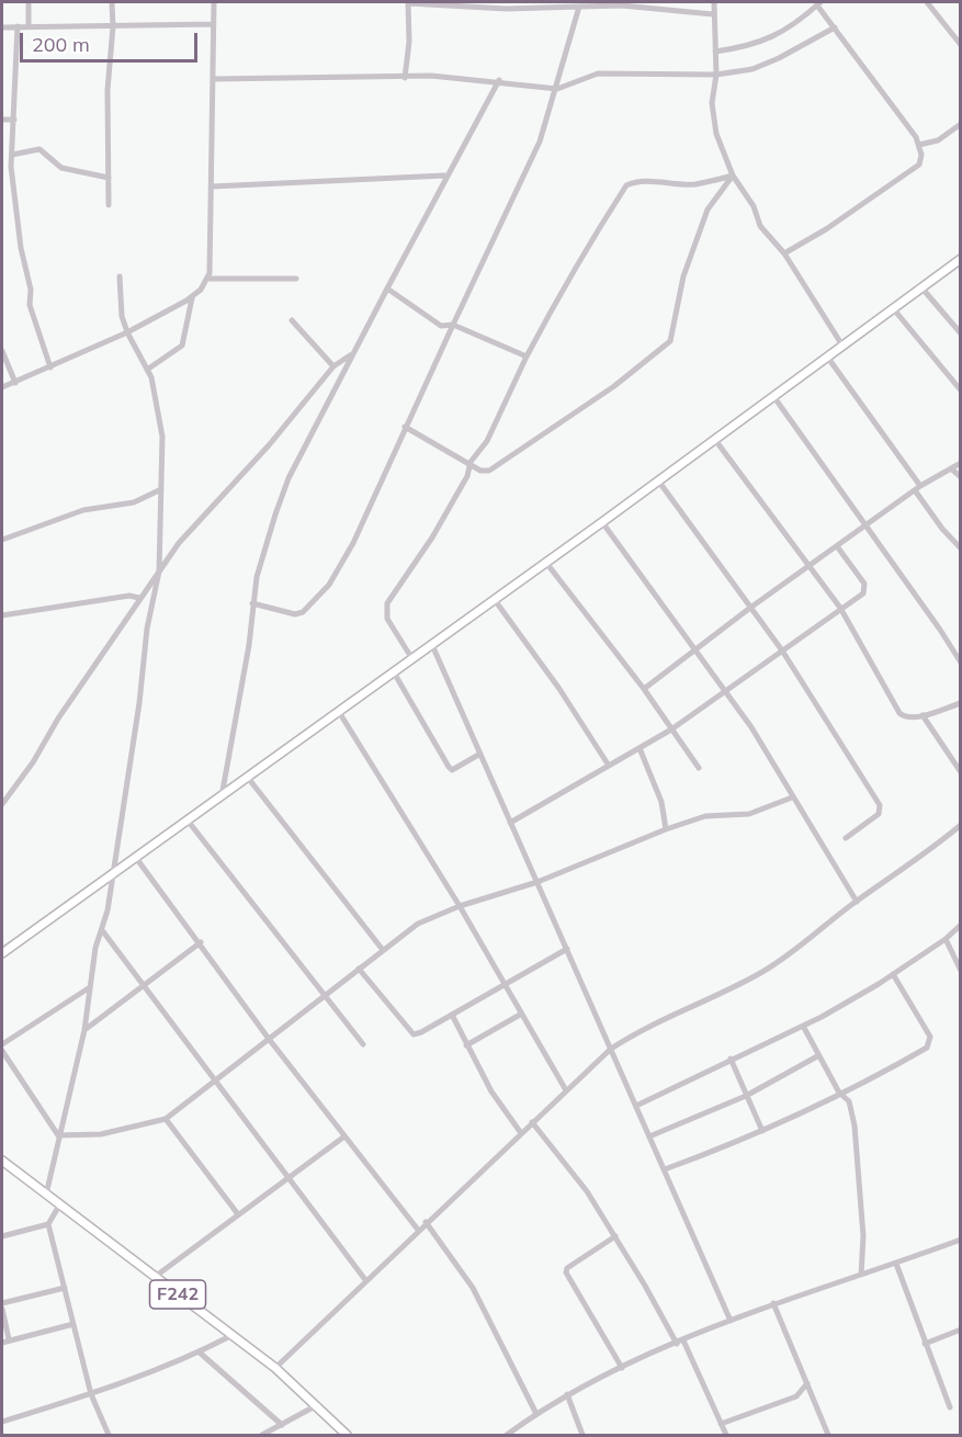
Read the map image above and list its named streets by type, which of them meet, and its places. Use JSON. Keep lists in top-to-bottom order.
{
  "streets": {
    "main road": ["F242"]
  },
  "scale_bar": "200 m"
}
